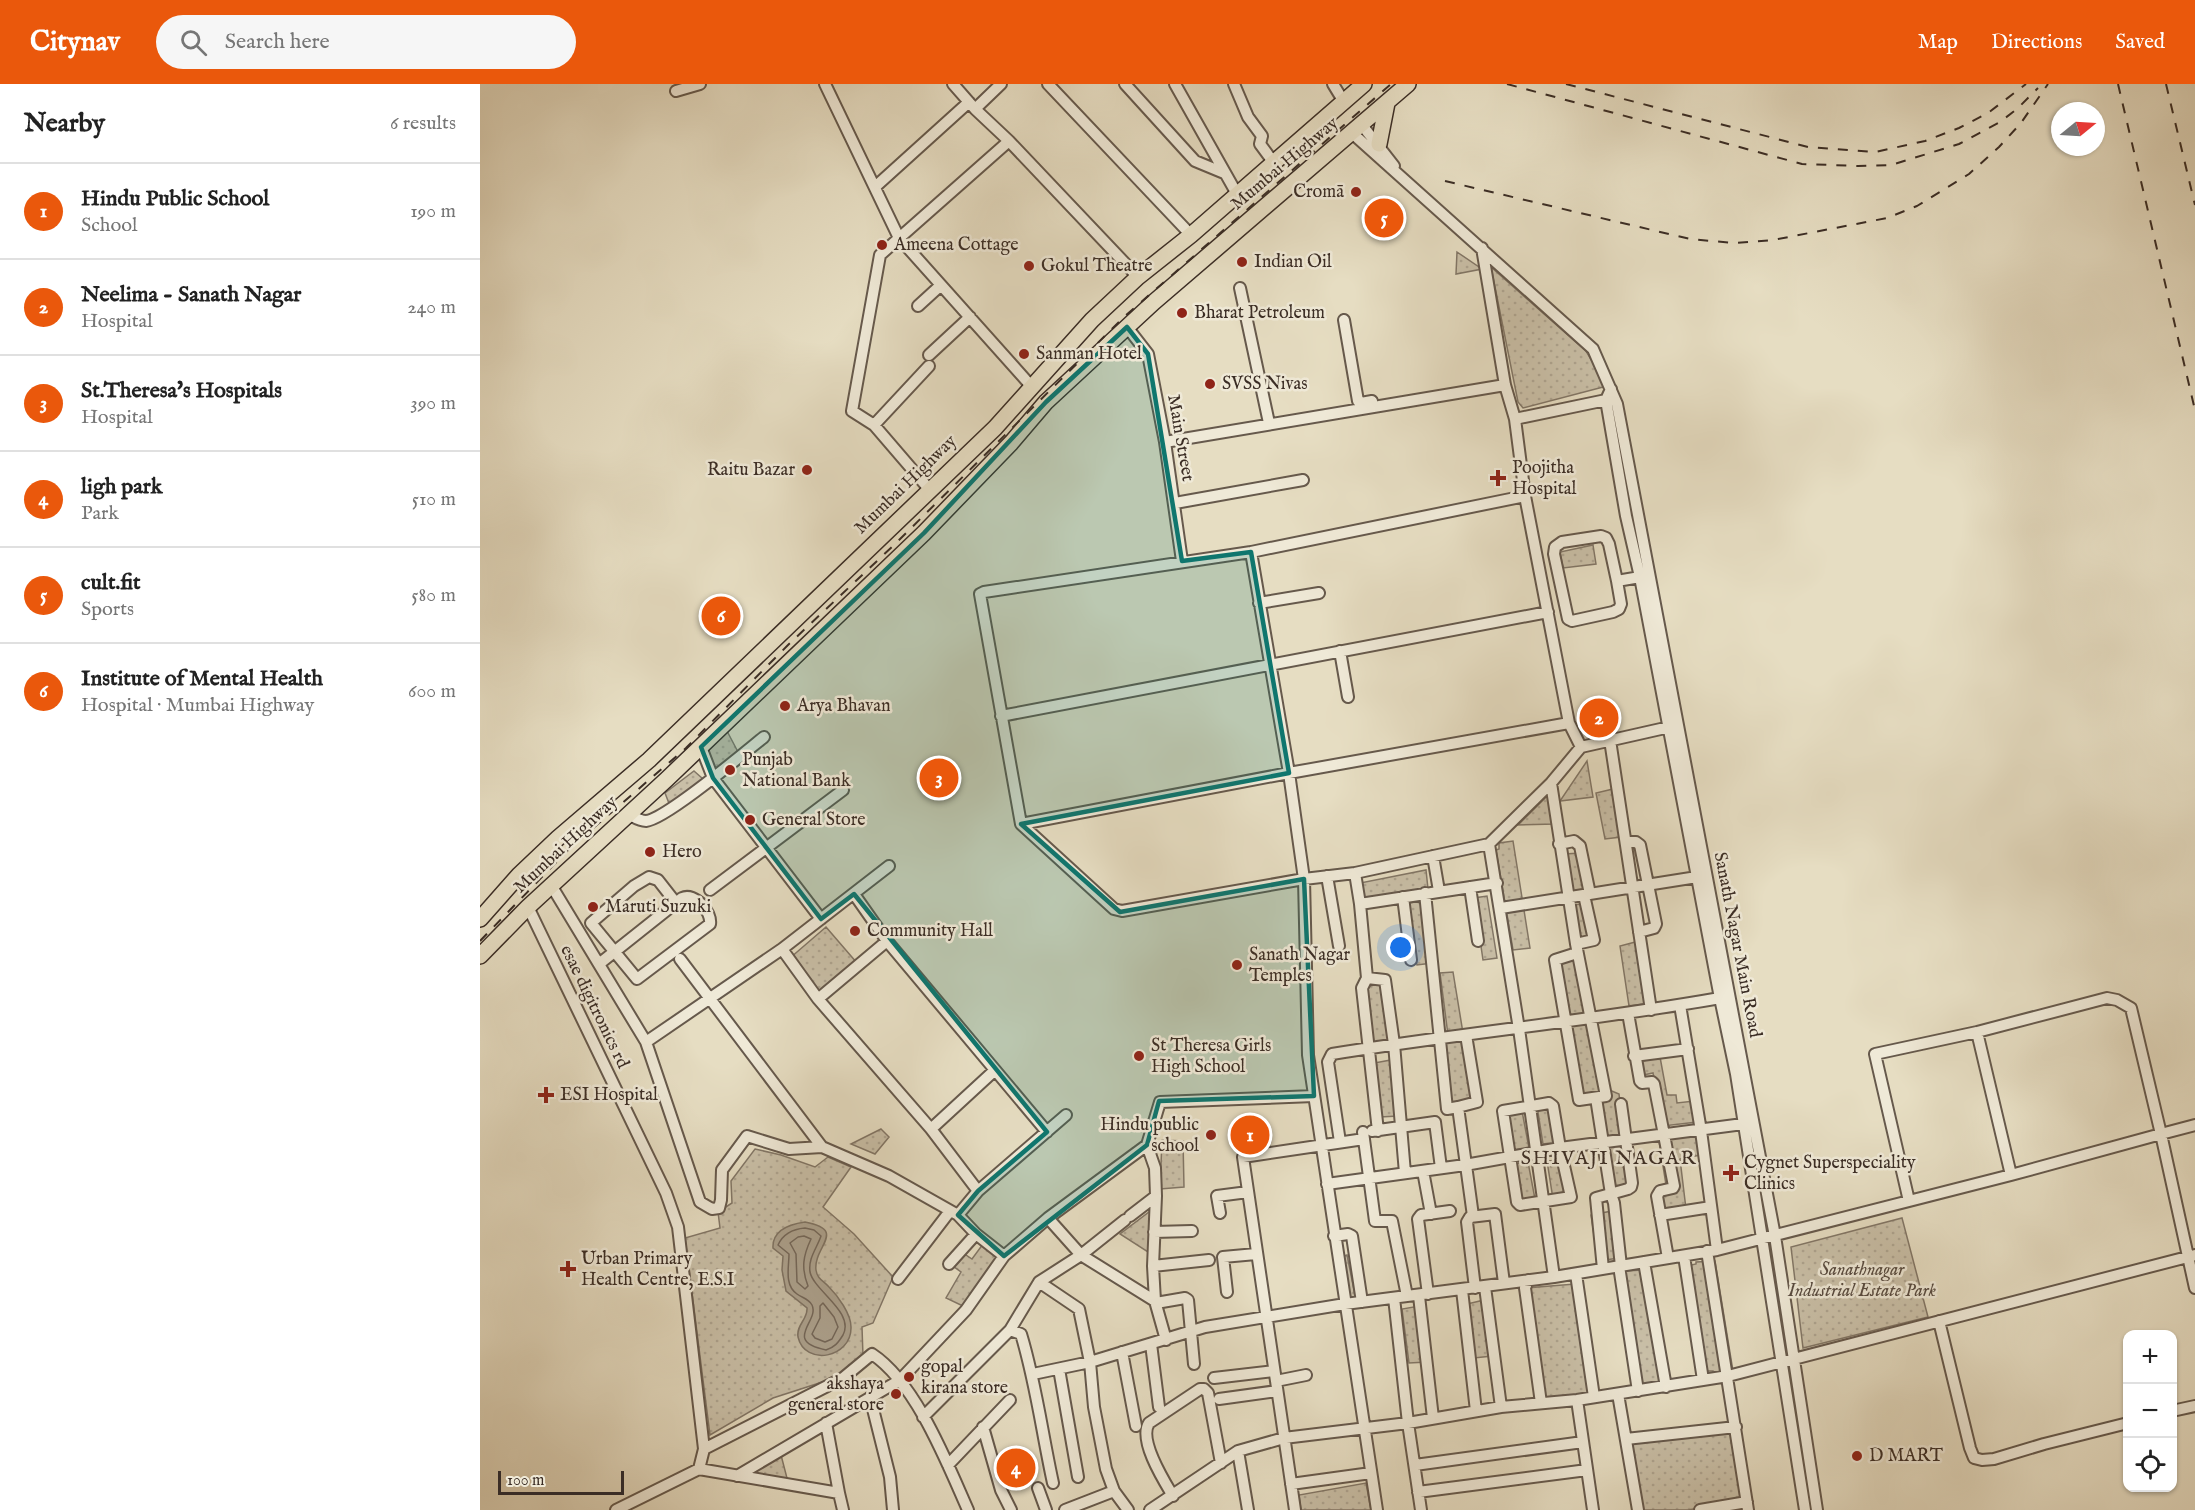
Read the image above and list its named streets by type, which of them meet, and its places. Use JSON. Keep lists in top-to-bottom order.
{
  "streets": {
    "highway": ["Mumbai Highway"],
    "street": ["Main Street", "Sanath Nagar Main Road", "esae digitronics rd"]
  },
  "crossings": [
    ["Mumbai Highway", "Main Street"],
    ["Mumbai Highway", "esae digitronics rd"]
  ],
  "districts": ["SHIVAJI NAGAR"],
  "parks": ["Sanathnagar Industrial Estate Park"],
  "places": {
    "other": [
      "Cromā",
      "Ameena Cottage",
      "Indian Oil",
      "Gokul Theatre",
      "Bharat Petroleum",
      "Sanman Hotel",
      "SVSS Nivas",
      "Raitu Bazar",
      "Arya Bhavan",
      "Punjab National Bank",
      "General Store",
      "Hero",
      "Maruti Suzuki",
      "Community Hall",
      "Sanath Nagar Temples",
      "St Theresa Girls High School",
      "Hindu public school",
      "gopal kirana store",
      "akshaya general store",
      "D MART"
    ],
    "health": [
      "Poojitha Hospital",
      "ESI Hospital",
      "Cygnet Superspeciality Clinics",
      "Urban Primary Health Centre, E.S.I"
    ]
  },
  "scale_bar": "100 m",
  "north": "right",
  "page": {
    "header": "Citynav",
    "search": "Search here",
    "nav": ["Map", "Directions", "Saved"],
    "heading": ["Nearby", "6 results"],
    "list": [
      {
        "mark": "1",
        "name": "Hindu Public School",
        "note": "School",
        "value": "190 m"
      },
      {
        "mark": "2",
        "name": "Neelima - Sanath Nagar",
        "note": "Hospital",
        "value": "240 m"
      },
      {
        "mark": "3",
        "name": "St.Theresa's Hospitals",
        "note": "Hospital",
        "value": "390 m"
      },
      {
        "mark": "4",
        "name": "ligh park",
        "note": "Park",
        "value": "510 m"
      },
      {
        "mark": "5",
        "name": "cult.fit",
        "note": "Sports",
        "value": "580 m"
      },
      {
        "mark": "6",
        "name": "Institute of Mental Health",
        "note": "Hospital · Mumbai Highway",
        "value": "600 m"
      }
    ],
    "pins": [
      "5",
      "6",
      "2",
      "3",
      "1",
      "4"
    ],
    "map_buttons": ["+", "−"],
    "scale": "100 m"
  }
}
